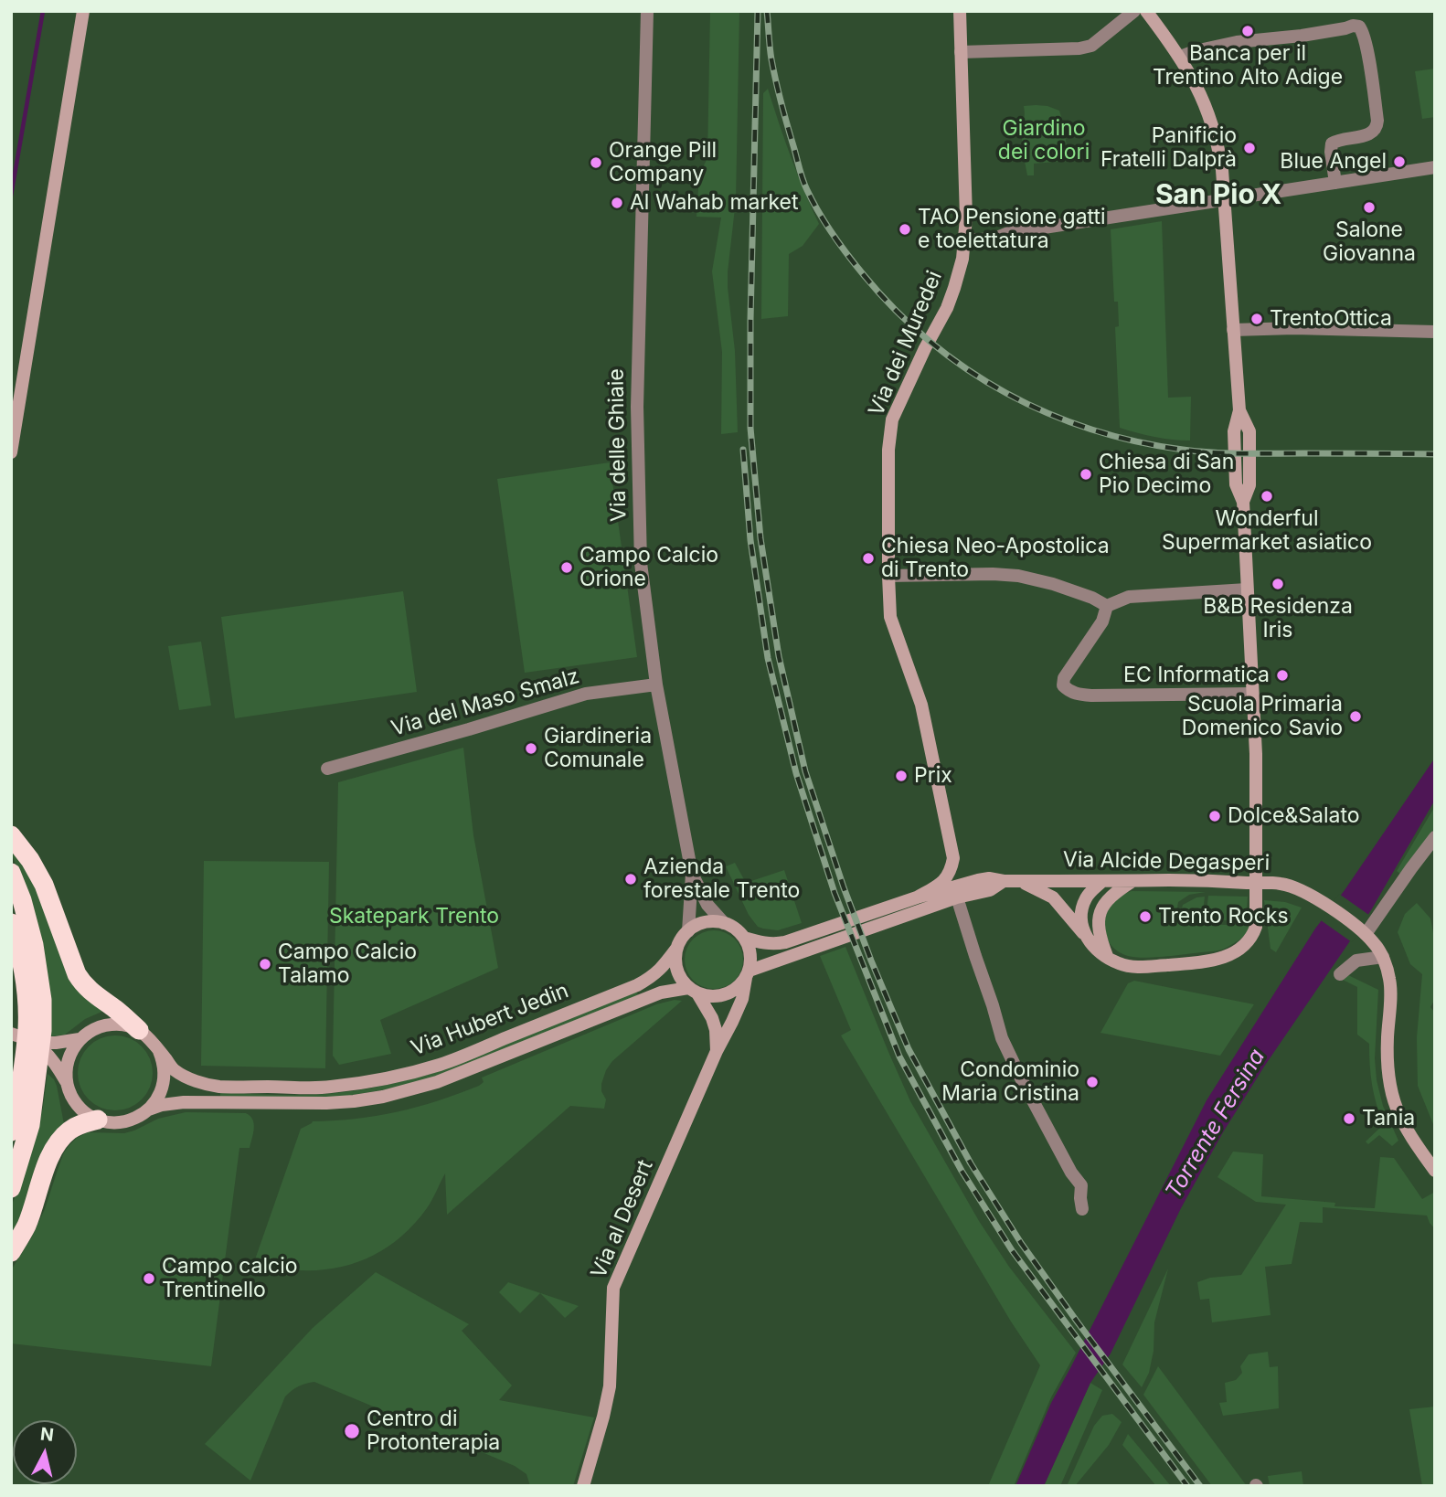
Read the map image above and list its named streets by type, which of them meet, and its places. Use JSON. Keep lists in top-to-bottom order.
{
  "streets": {
    "street": [
      "Via dei Muredei",
      "Via delle Ghiaie",
      "Via del Maso Smalz",
      "Via Alcide Degasperi",
      "Via Hubert Jedin",
      "Via al Desert"
    ]
  },
  "crossings": [
    ["Via dei Muredei", "Via Alcide Degasperi"],
    ["Via delle Ghiaie", "Via del Maso Smalz"],
    ["Via delle Ghiaie", "Via Alcide Degasperi"],
    ["Via delle Ghiaie", "Via Hubert Jedin"],
    ["Via delle Ghiaie", "Via al Desert"],
    ["Via Alcide Degasperi", "Via Hubert Jedin"],
    ["Via Alcide Degasperi", "Via al Desert"],
    ["Via Hubert Jedin", "Via al Desert"]
  ],
  "districts": ["San Pio X"],
  "water": ["Torrente Fersina"],
  "parks": ["Giardino dei colori", "Skatepark Trento"],
  "places": [
    "Banca per il Trentino Alto Adige",
    "Panificio Fratelli Dalprà",
    "Blue Angel",
    "Orange Pill Company",
    "Al Wahab market",
    "Salone Giovanna",
    "TAO Pensione gatti e toelettatura",
    "TrentoOttica",
    "Chiesa di San Pio Decimo",
    "Wonderful Supermarket asiatico",
    "Chiesa Neo-Apostolica di Trento",
    "Campo Calcio Orione",
    "B&B Residenza Iris",
    "EC Informatica",
    "Scuola Primaria Domenico Savio",
    "Giardineria Comunale",
    "Prix",
    "Dolce&Salato",
    "Azienda forestale Trento",
    "Trento Rocks",
    "Campo Calcio Talamo",
    "Condominio Maria Cristina",
    "Tania",
    "Campo calcio Trentinello",
    "Centro di Protonterapia"
  ],
  "north": "top"
}
